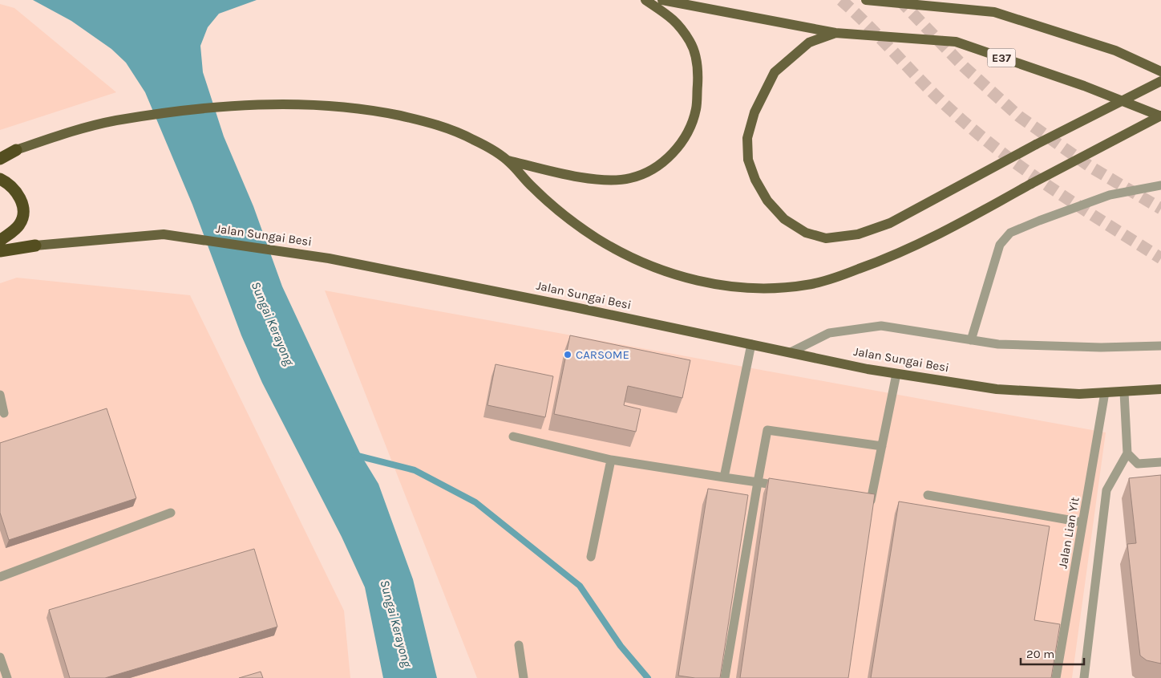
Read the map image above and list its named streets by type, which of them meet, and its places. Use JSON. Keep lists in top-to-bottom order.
{
  "streets": {
    "highway": ["Jalan Sungai Besi"],
    "main road": ["E37"],
    "lane": ["Jalan Lian Yit"]
  },
  "crossings": [
    ["Jalan Sungai Besi", "Jalan Lian Yit"]
  ],
  "water": ["Sungai Kerayong"],
  "places": ["CARSOME"],
  "scale_bar": "20 m"
}
